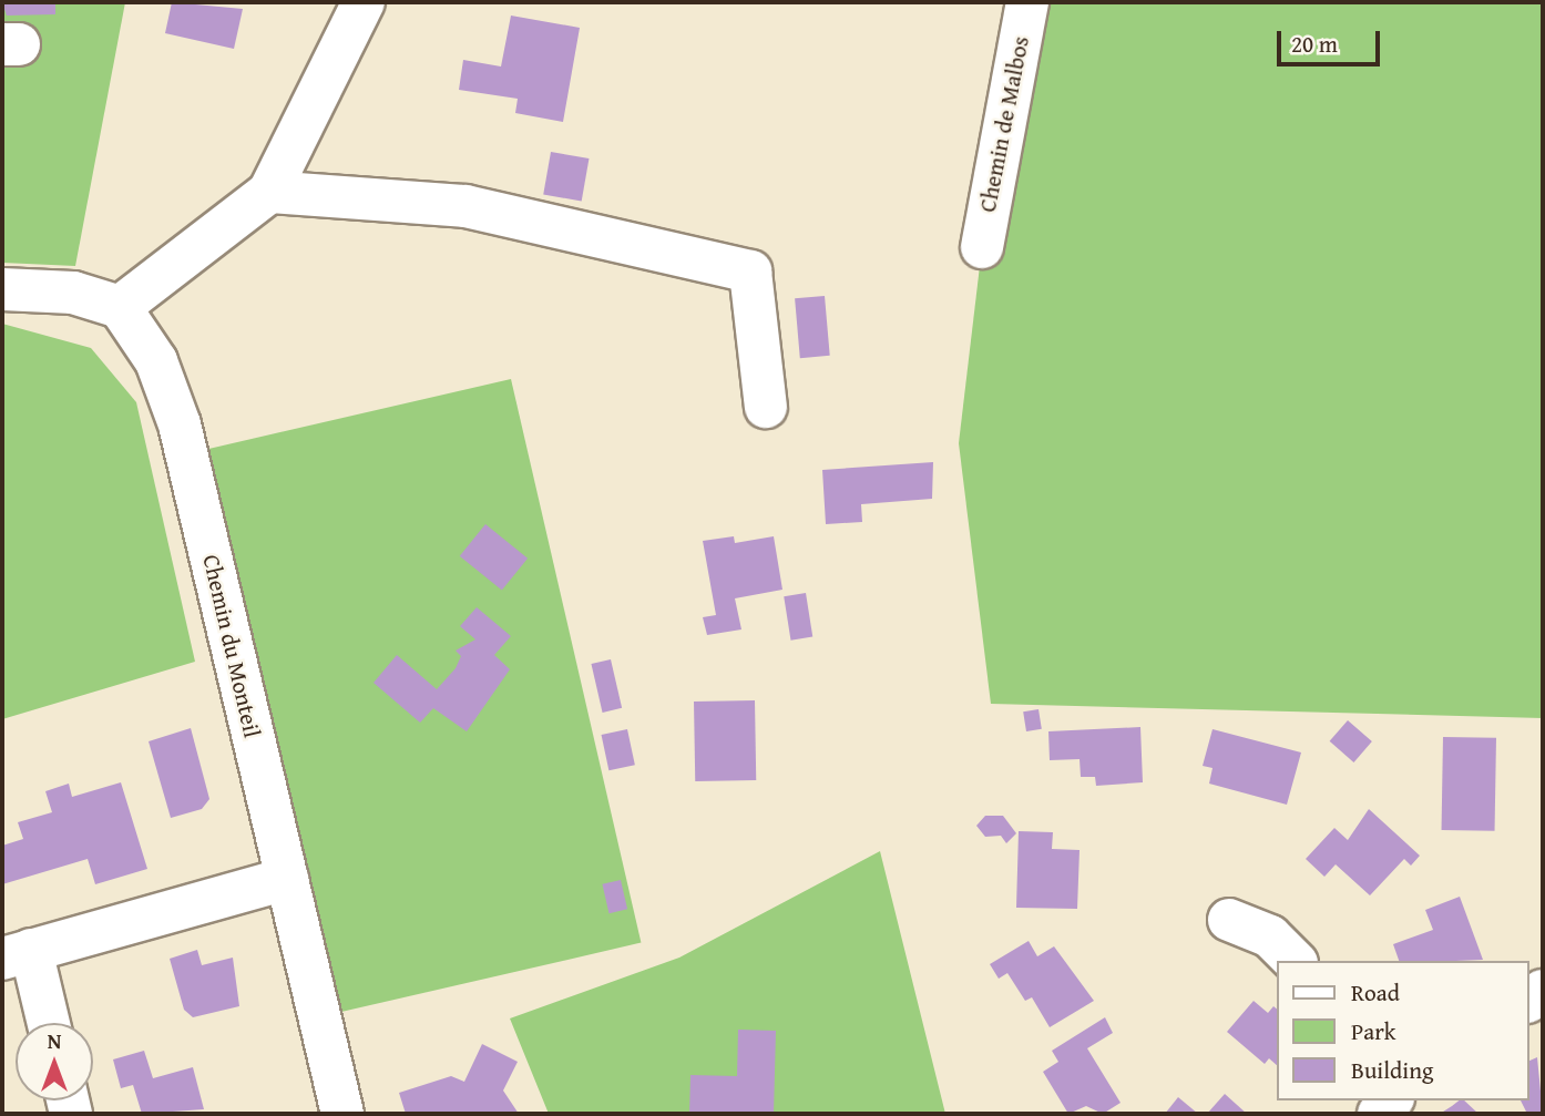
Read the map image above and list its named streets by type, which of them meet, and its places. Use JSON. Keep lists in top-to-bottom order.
{
  "streets": {
    "street": ["Chemin de Malbos", "Chemin du Monteil"]
  },
  "legend": ["Road", "Park", "Building"],
  "scale_bar": "20 m",
  "north": "top"
}
